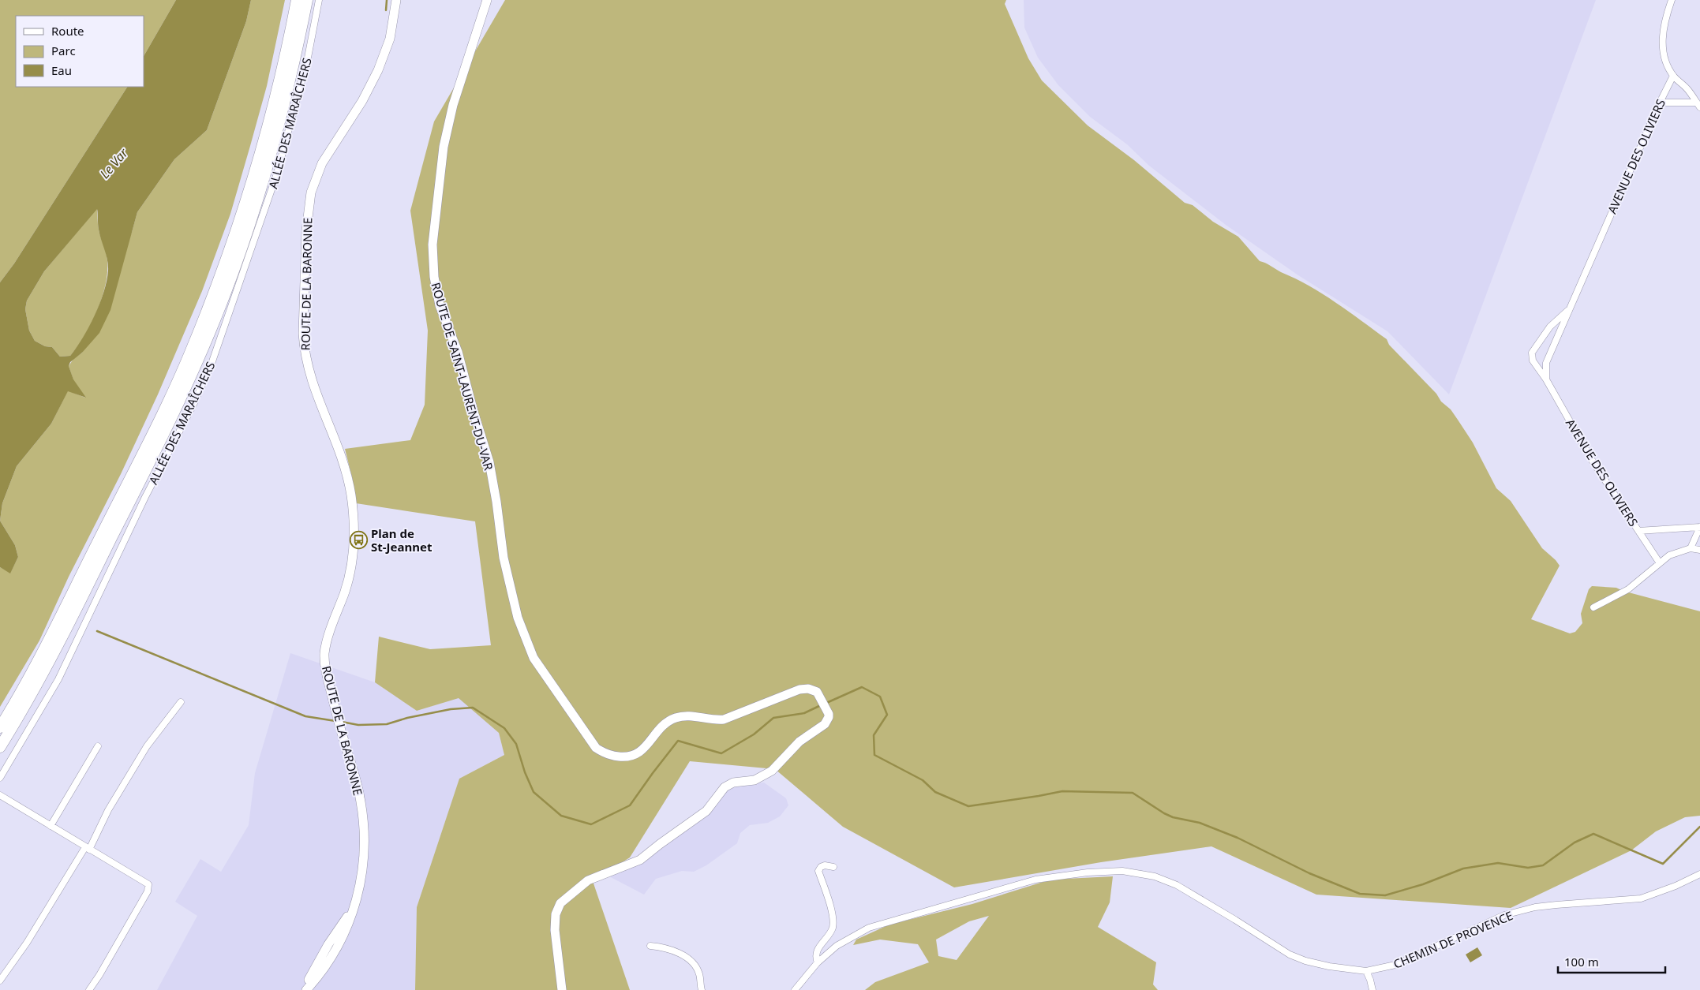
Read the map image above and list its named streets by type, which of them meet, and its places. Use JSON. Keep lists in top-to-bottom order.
{
  "streets": {
    "street": [
      "ALLÉE DES MARAÎCHERS",
      "AVENUE DES OLIVIERS",
      "ROUTE DE LA BARONNE",
      "ROUTE DE SAINT-LAURENT-DU-VAR",
      "CHEMIN DE PROVENCE"
    ]
  },
  "water": ["Le Var"],
  "places": {
    "bus stop": ["Plan de St-Jeannet"]
  },
  "legend": ["Route", "Parc", "Eau"],
  "scale_bar": "100 m"
}
